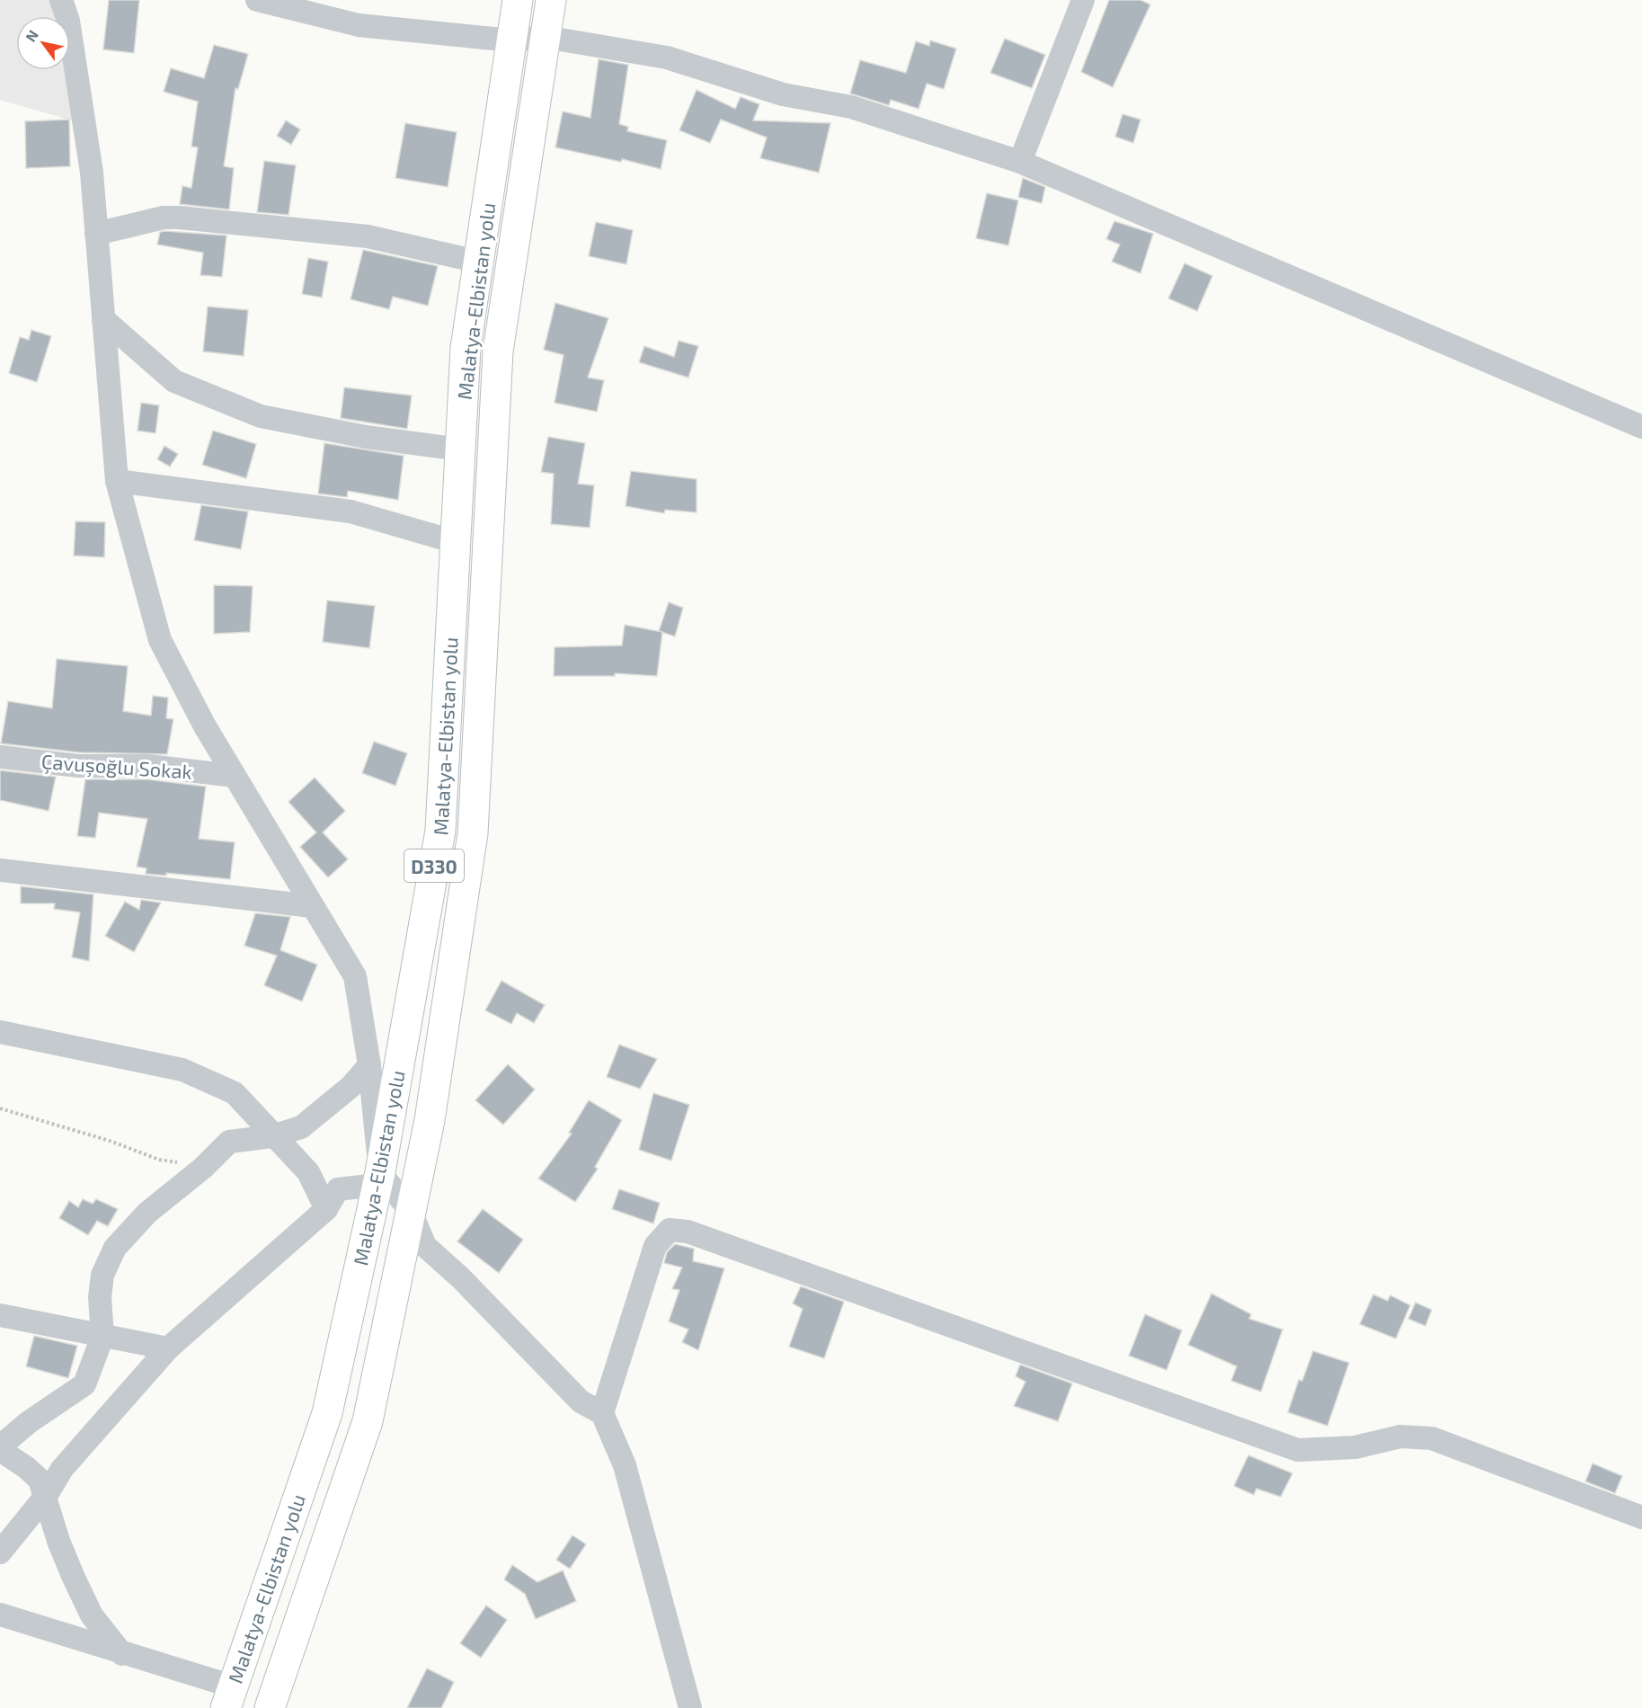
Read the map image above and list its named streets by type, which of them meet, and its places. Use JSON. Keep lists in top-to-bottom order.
{
  "streets": {
    "main road": ["Malatya-Elbistan yolu", "D330"],
    "street": ["Çavuşoğlu Sokak"]
  },
  "north": "top left"
}
